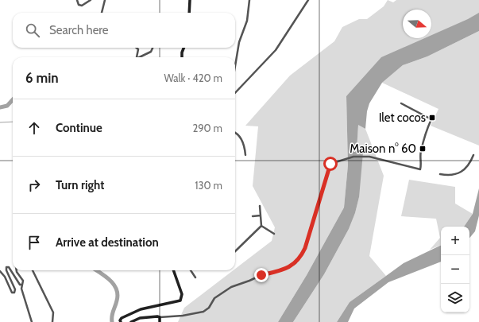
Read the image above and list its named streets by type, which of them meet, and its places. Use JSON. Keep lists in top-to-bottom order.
{
  "places": {
    "transit": ["Ilet cocos", "Maison n° 60"]
  },
  "north": "right",
  "page": {
    "search": "Search here",
    "heading": ["6 min", "Walk · 420 m"],
    "list": [
      ["Continue", "290 m"],
      ["Turn right", "130 m"],
      "Arrive at destination"
    ],
    "map_buttons": ["+", "−"]
  }
}
